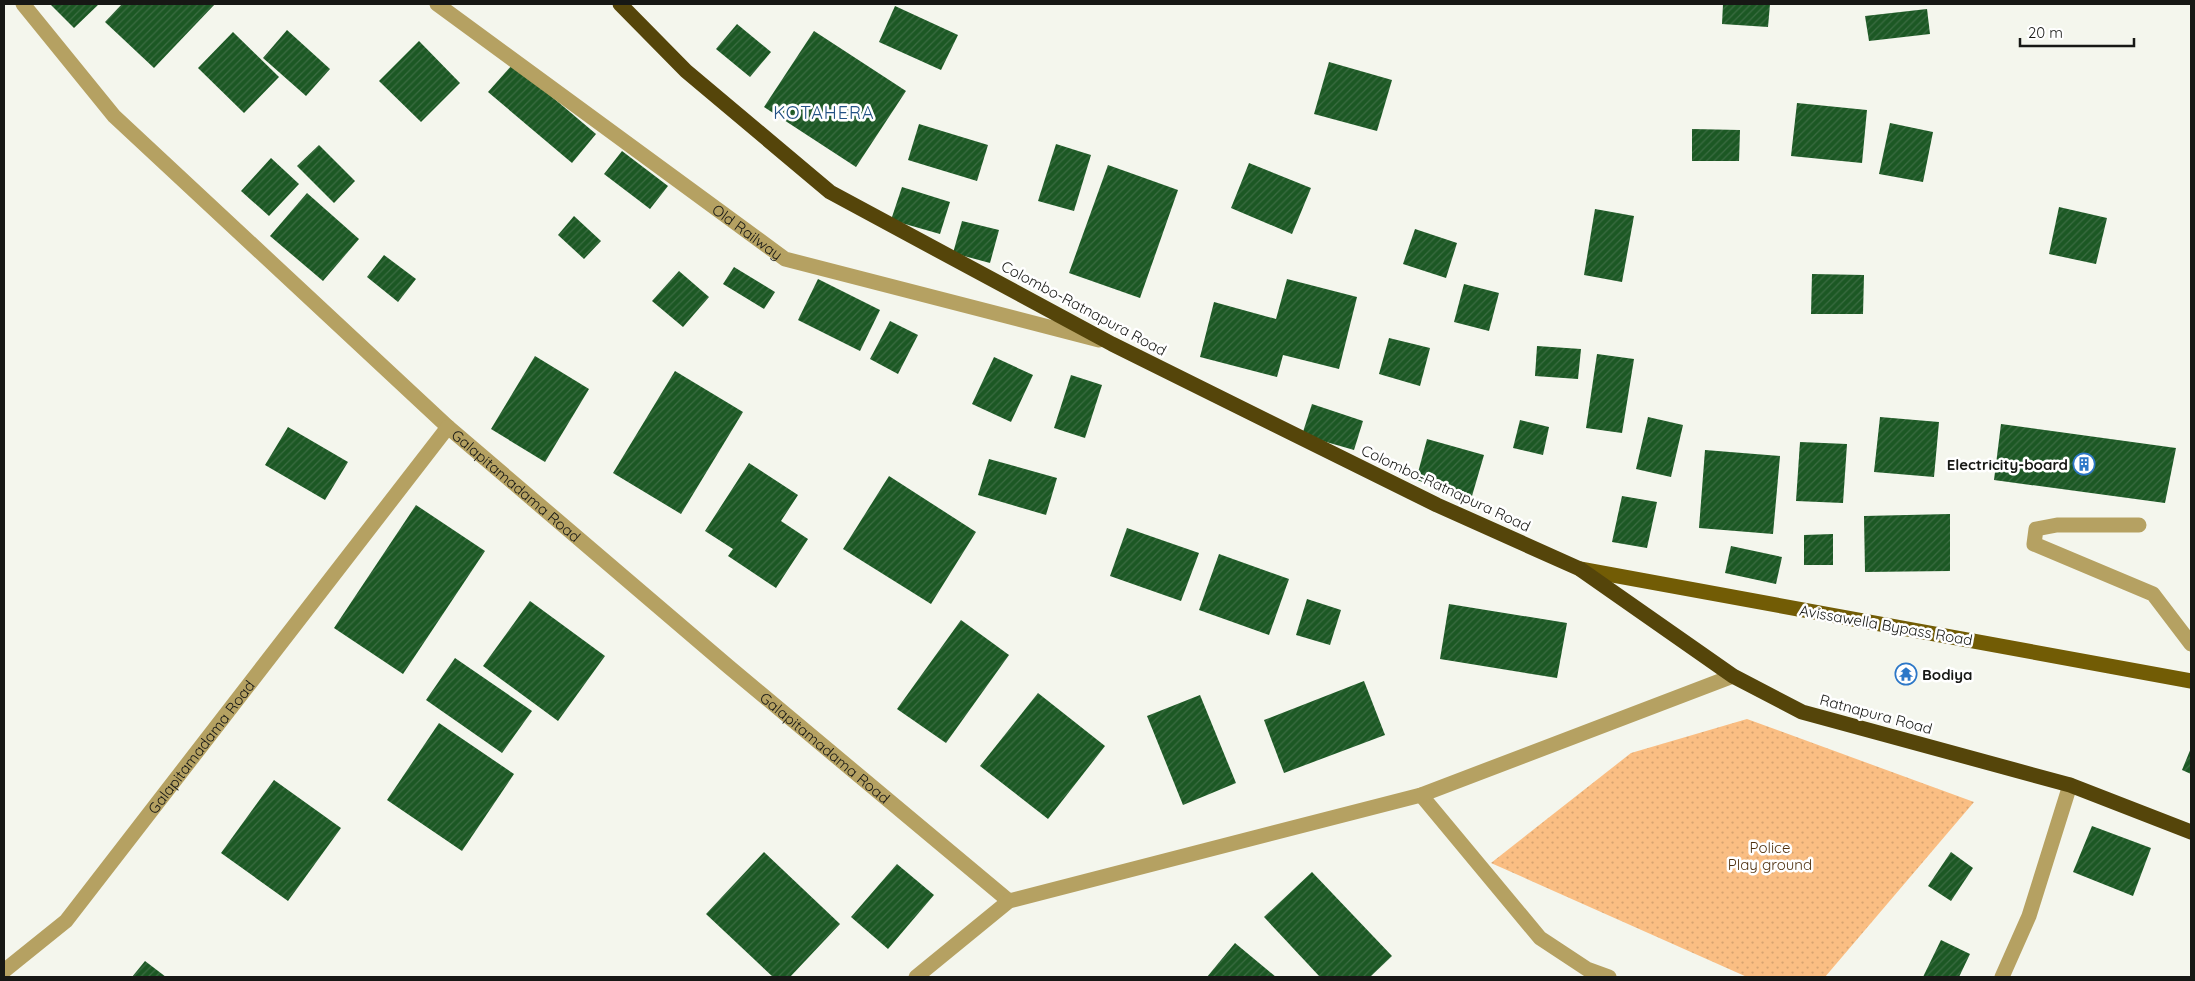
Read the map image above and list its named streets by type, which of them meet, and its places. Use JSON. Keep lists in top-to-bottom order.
{
  "streets": {
    "highway": ["Colombo-Ratnapura Road", "Ratnapura Road"],
    "main road": ["Avissawella Bypass Road"],
    "street": ["Old Railway", "Galapitamadama Road"]
  },
  "crossings": [
    ["Old Railway", "Colombo-Ratnapura Road"],
    ["Colombo-Ratnapura Road", "Avissawella Bypass Road"],
    ["Colombo-Ratnapura Road", "Ratnapura Road"],
    ["Avissawella Bypass Road", "Ratnapura Road"]
  ],
  "districts": ["KOTAHERA"],
  "parks": ["Police Play ground"],
  "places": {
    "building": ["Electricity-board"],
    "temple": ["Bodiya"]
  },
  "scale_bar": "20 m"
}
